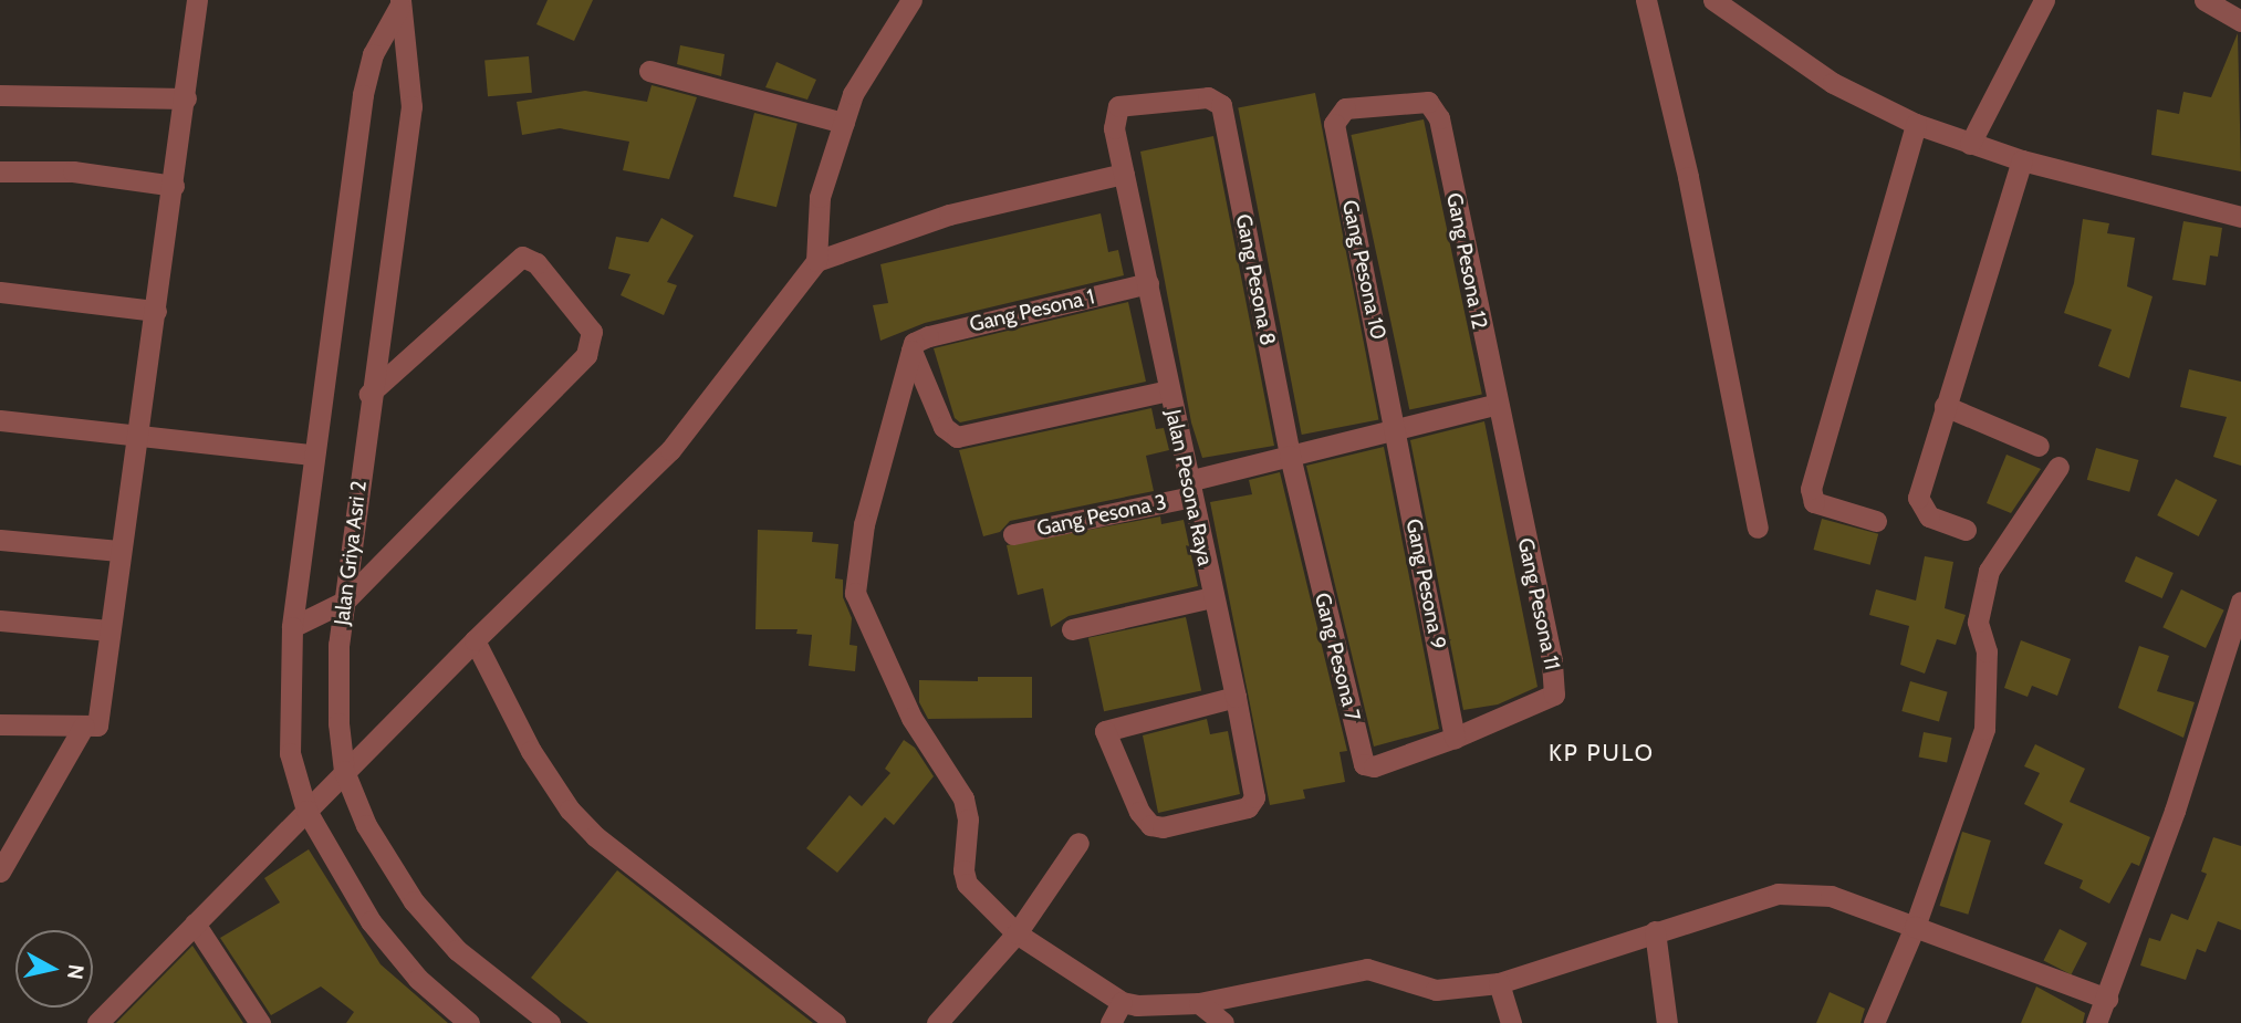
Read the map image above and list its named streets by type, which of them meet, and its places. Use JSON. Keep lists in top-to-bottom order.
{
  "streets": {
    "street": [
      "Gang Pesona 12",
      "Gang Pesona 10",
      "Gang Pesona 8",
      "Gang Pesona 1",
      "Jalan Pesona Raya",
      "Gang Pesona 3",
      "Jalan Griya Asri 2",
      "Gang Pesona 9",
      "Gang Pesona 11",
      "Gang Pesona 7"
    ]
  },
  "crossings": [
    ["Gang Pesona 12", "Gang Pesona 10"],
    ["Gang Pesona 12", "Gang Pesona 3"],
    ["Gang Pesona 12", "Gang Pesona 11"],
    ["Gang Pesona 10", "Gang Pesona 3"],
    ["Gang Pesona 10", "Gang Pesona 9"],
    ["Gang Pesona 8", "Jalan Pesona Raya"],
    ["Gang Pesona 8", "Gang Pesona 3"],
    ["Gang Pesona 8", "Gang Pesona 7"],
    ["Gang Pesona 1", "Jalan Pesona Raya"],
    ["Jalan Pesona Raya", "Gang Pesona 3"],
    ["Gang Pesona 3", "Gang Pesona 9"],
    ["Gang Pesona 3", "Gang Pesona 11"],
    ["Gang Pesona 3", "Gang Pesona 7"],
    ["Gang Pesona 9", "Gang Pesona 11"],
    ["Gang Pesona 9", "Gang Pesona 7"],
    ["Gang Pesona 11", "Gang Pesona 7"]
  ],
  "districts": ["KP PULO"],
  "north": "right"
}
